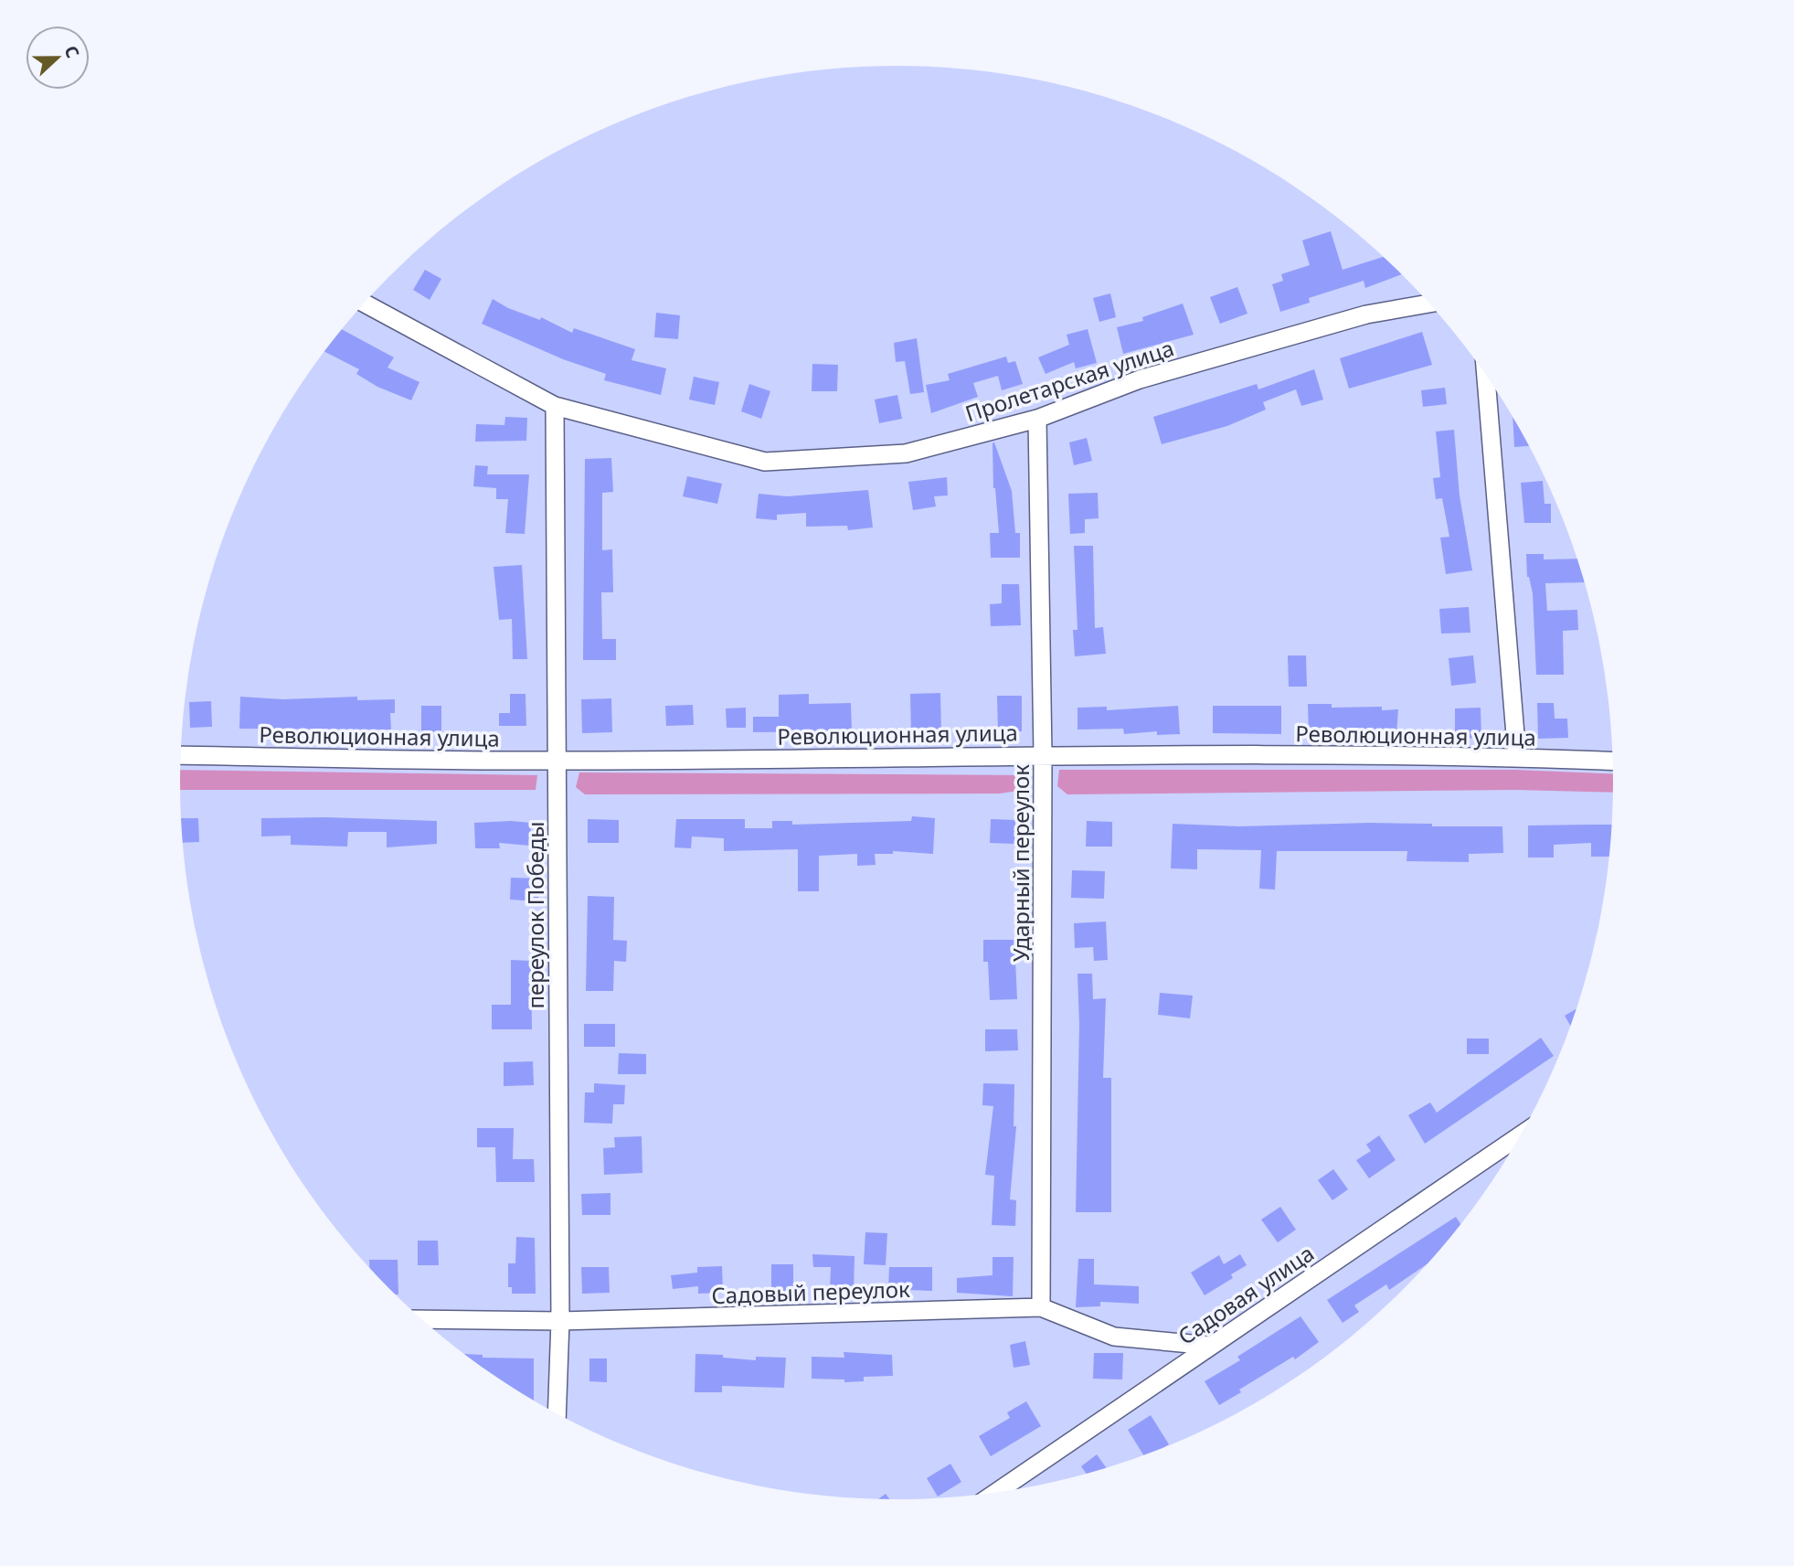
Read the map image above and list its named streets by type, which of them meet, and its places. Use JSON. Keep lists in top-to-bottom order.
{
  "streets": {
    "street": [
      "Пролетарская улица",
      "Революционная улица",
      "Ударный переулок",
      "переулок Победы",
      "Садовый переулок",
      "Садовая улица"
    ]
  },
  "crossings": [
    ["Пролетарская улица", "Ударный переулок"],
    ["Пролетарская улица", "переулок Победы"],
    ["Революционная улица", "Ударный переулок"],
    ["Революционная улица", "переулок Победы"],
    ["Ударный переулок", "Садовый переулок"],
    ["переулок Победы", "Садовый переулок"],
    ["Садовый переулок", "Садовая улица"]
  ],
  "north": "right"
}
